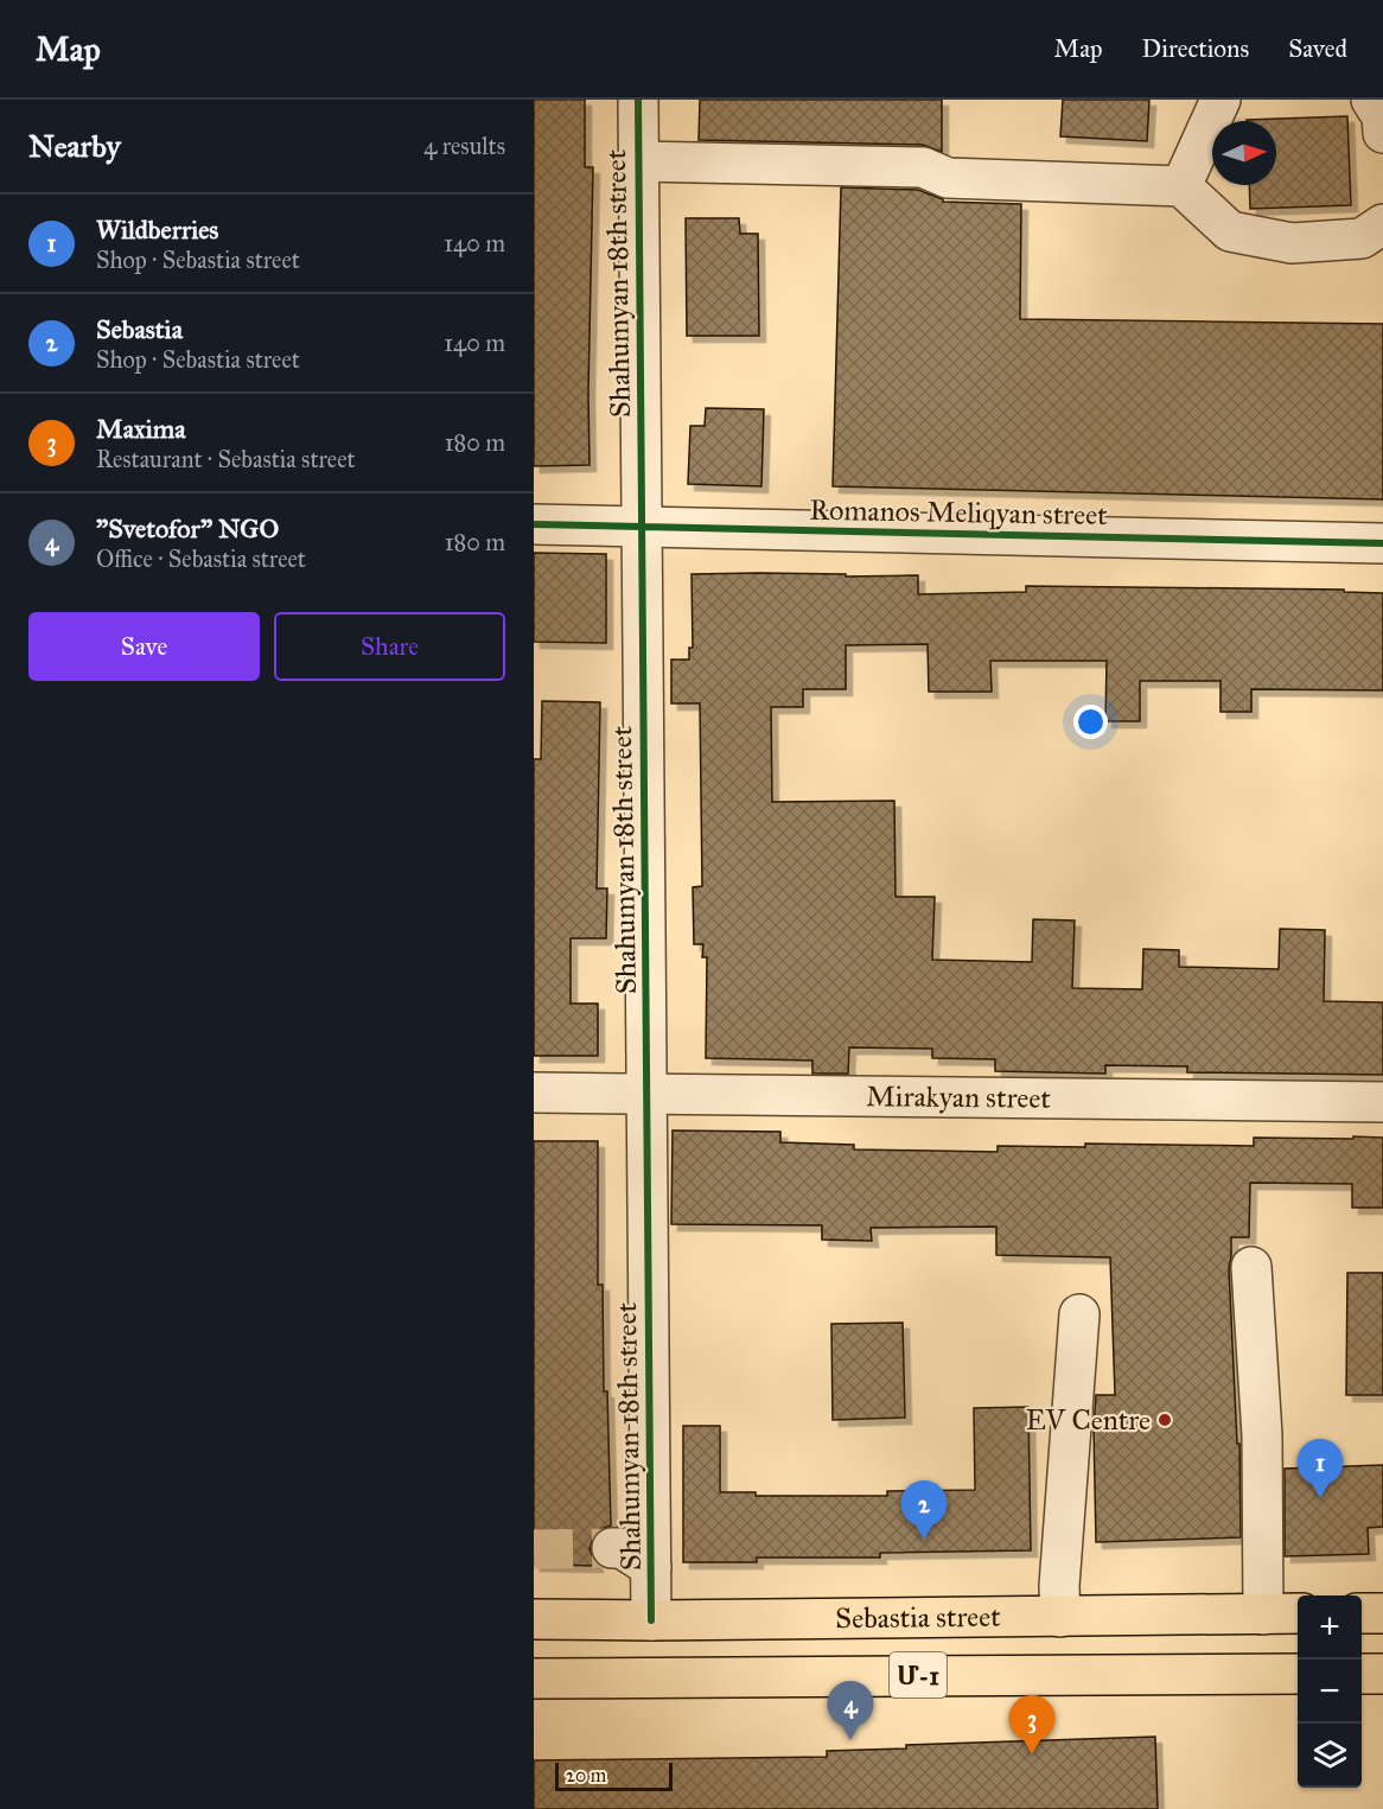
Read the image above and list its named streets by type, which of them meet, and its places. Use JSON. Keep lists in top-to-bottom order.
{
  "streets": {
    "main road": ["Sebastia street", "Մ-1"],
    "street": ["Shahumyan 18th street", "Romanos Meliqyan street", "Mirakyan street"]
  },
  "crossings": [
    ["Shahumyan 18th street", "Romanos Meliqyan street"],
    ["Shahumyan 18th street", "Mirakyan street"],
    ["Shahumyan 18th street", "Sebastia street"]
  ],
  "places": ["EV Centre"],
  "scale_bar": "20 m",
  "north": "right",
  "page": {
    "header": "Map",
    "nav": ["Map", "Directions", "Saved"],
    "heading": ["Nearby", "4 results"],
    "list": [
      {
        "mark": "1",
        "name": "Wildberries",
        "note": "Shop · Sebastia street",
        "value": "140 m"
      },
      {
        "mark": "2",
        "name": "Sebastia",
        "note": "Shop · Sebastia street",
        "value": "140 m"
      },
      {
        "mark": "3",
        "name": "Maxima",
        "note": "Restaurant · Sebastia street",
        "value": "180 m"
      },
      {
        "mark": "4",
        "name": "\"Svetofor\" NGO",
        "note": "Office · Sebastia street",
        "value": "180 m"
      }
    ],
    "buttons": ["Save", "Share"],
    "pins": [
      "1",
      "2",
      "4",
      "3"
    ],
    "map_buttons": ["+", "−"],
    "scale": "20 m"
  }
}
